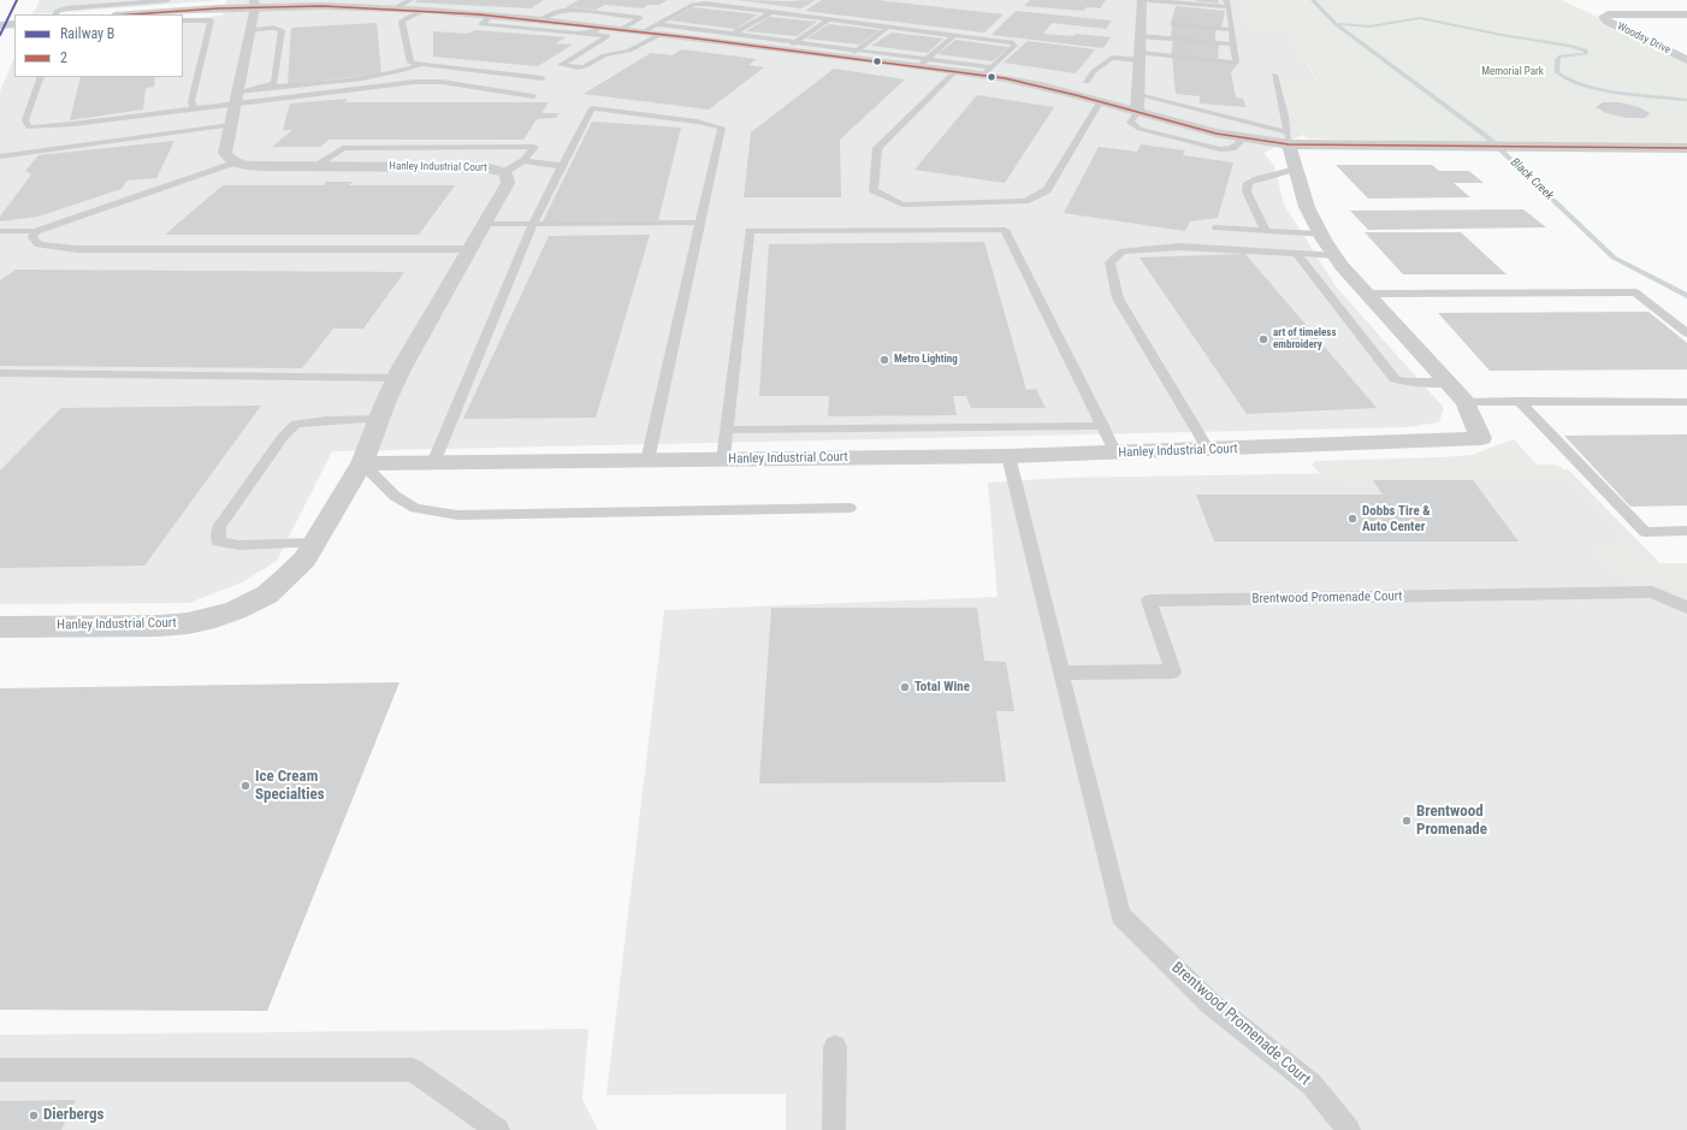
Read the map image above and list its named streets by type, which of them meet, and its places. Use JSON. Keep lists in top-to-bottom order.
{
  "streets": {
    "street": ["Woodsy Drive", "Hanley Industrial Court"],
    "lane": ["Brentwood Promenade Court"]
  },
  "crossings": [
    ["Hanley Industrial Court", "Brentwood Promenade Court"]
  ],
  "water": ["Black Creek"],
  "parks": ["Memorial Park"],
  "places": [
    "art of timeless embroidery",
    "Metro Lighting",
    "Dobbs Tire & Auto Center",
    "Total Wine",
    "Ice Cream Specialties",
    "Brentwood Promenade",
    "Dierbergs"
  ],
  "lines": ["rail line B", "transit line 2"],
  "legend": ["Railway B", "2"]
}
